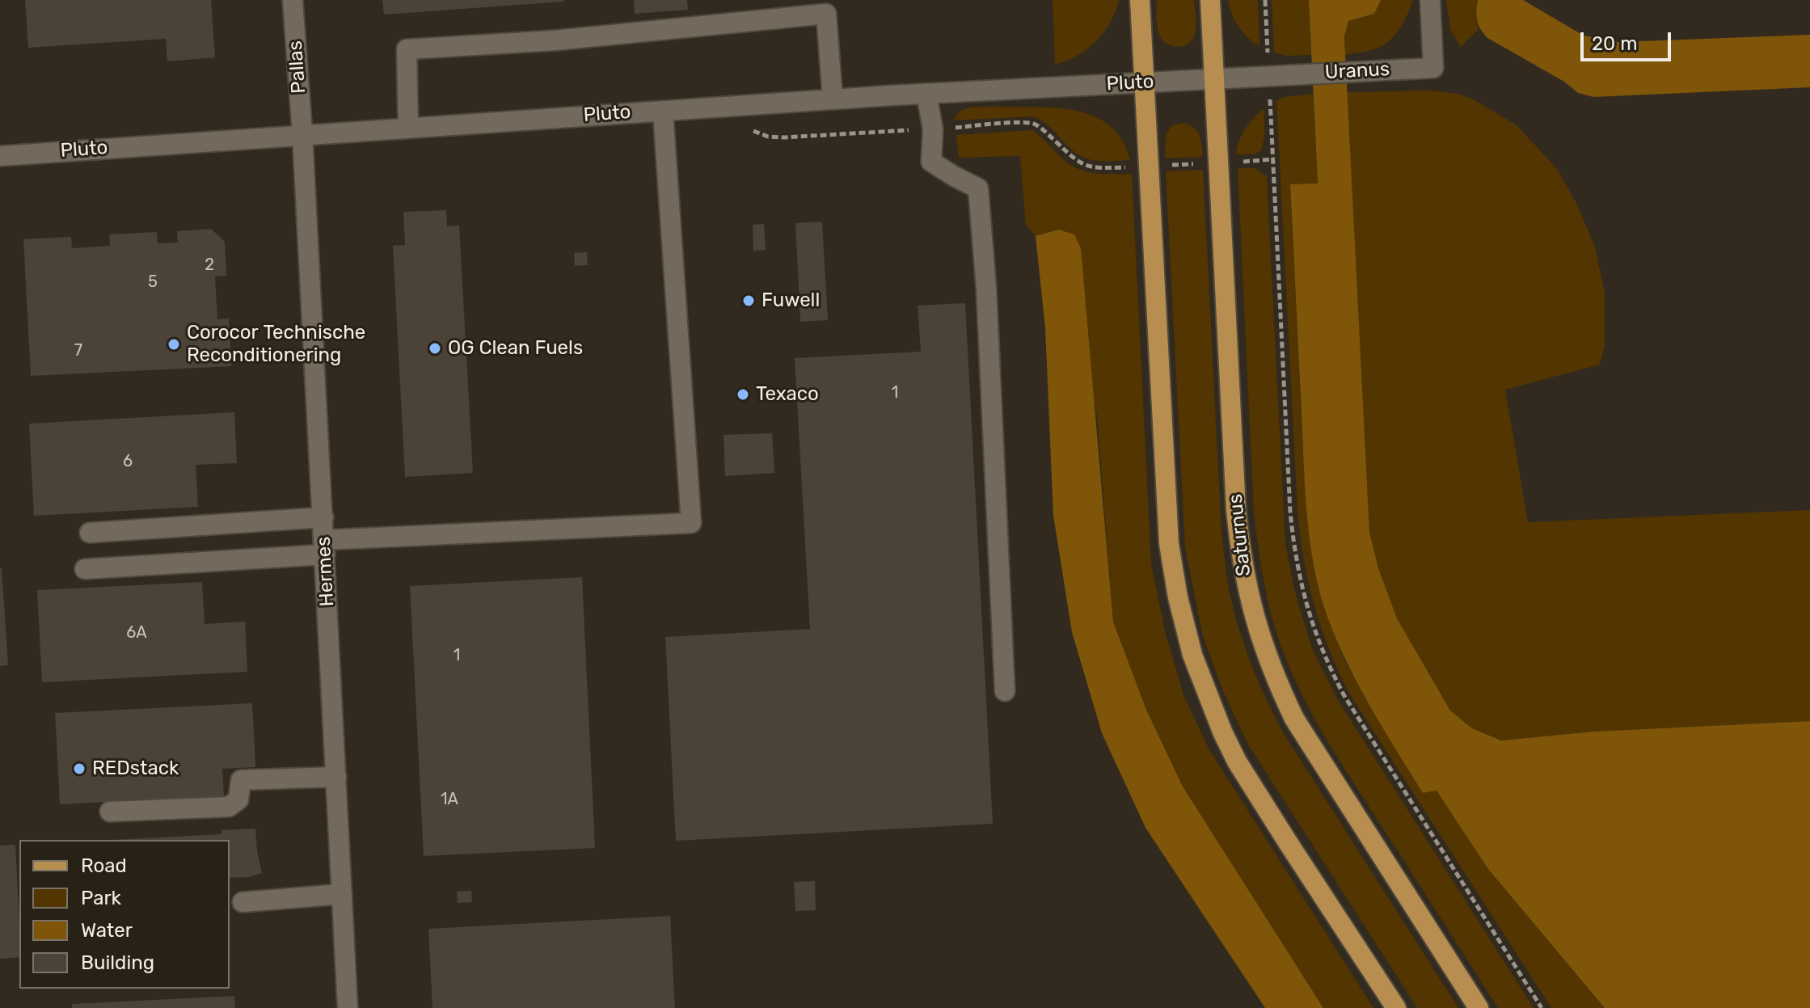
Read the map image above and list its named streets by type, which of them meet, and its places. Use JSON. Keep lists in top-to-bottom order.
{
  "streets": {
    "main road": ["Saturnus"],
    "street": [
      "Pallas",
      "Uranus",
      "Pluto",
      "Hermes"
    ]
  },
  "crossings": [
    ["Pallas", "Pluto"],
    ["Pallas", "Hermes"],
    ["Uranus", "Pluto"],
    ["Uranus", "Saturnus"],
    ["Pluto", "Saturnus"],
    ["Pluto", "Hermes"]
  ],
  "places": [
    "Fuwell",
    "Corocor Technische Reconditionering",
    "OG Clean Fuels",
    "Texaco",
    "REDstack"
  ],
  "house_numbers": [
    "2",
    "5",
    "7",
    "1",
    "6",
    "6A",
    "1",
    "1A"
  ],
  "legend": [
    "Road",
    "Park",
    "Water",
    "Building"
  ],
  "scale_bar": "20 m"
}
